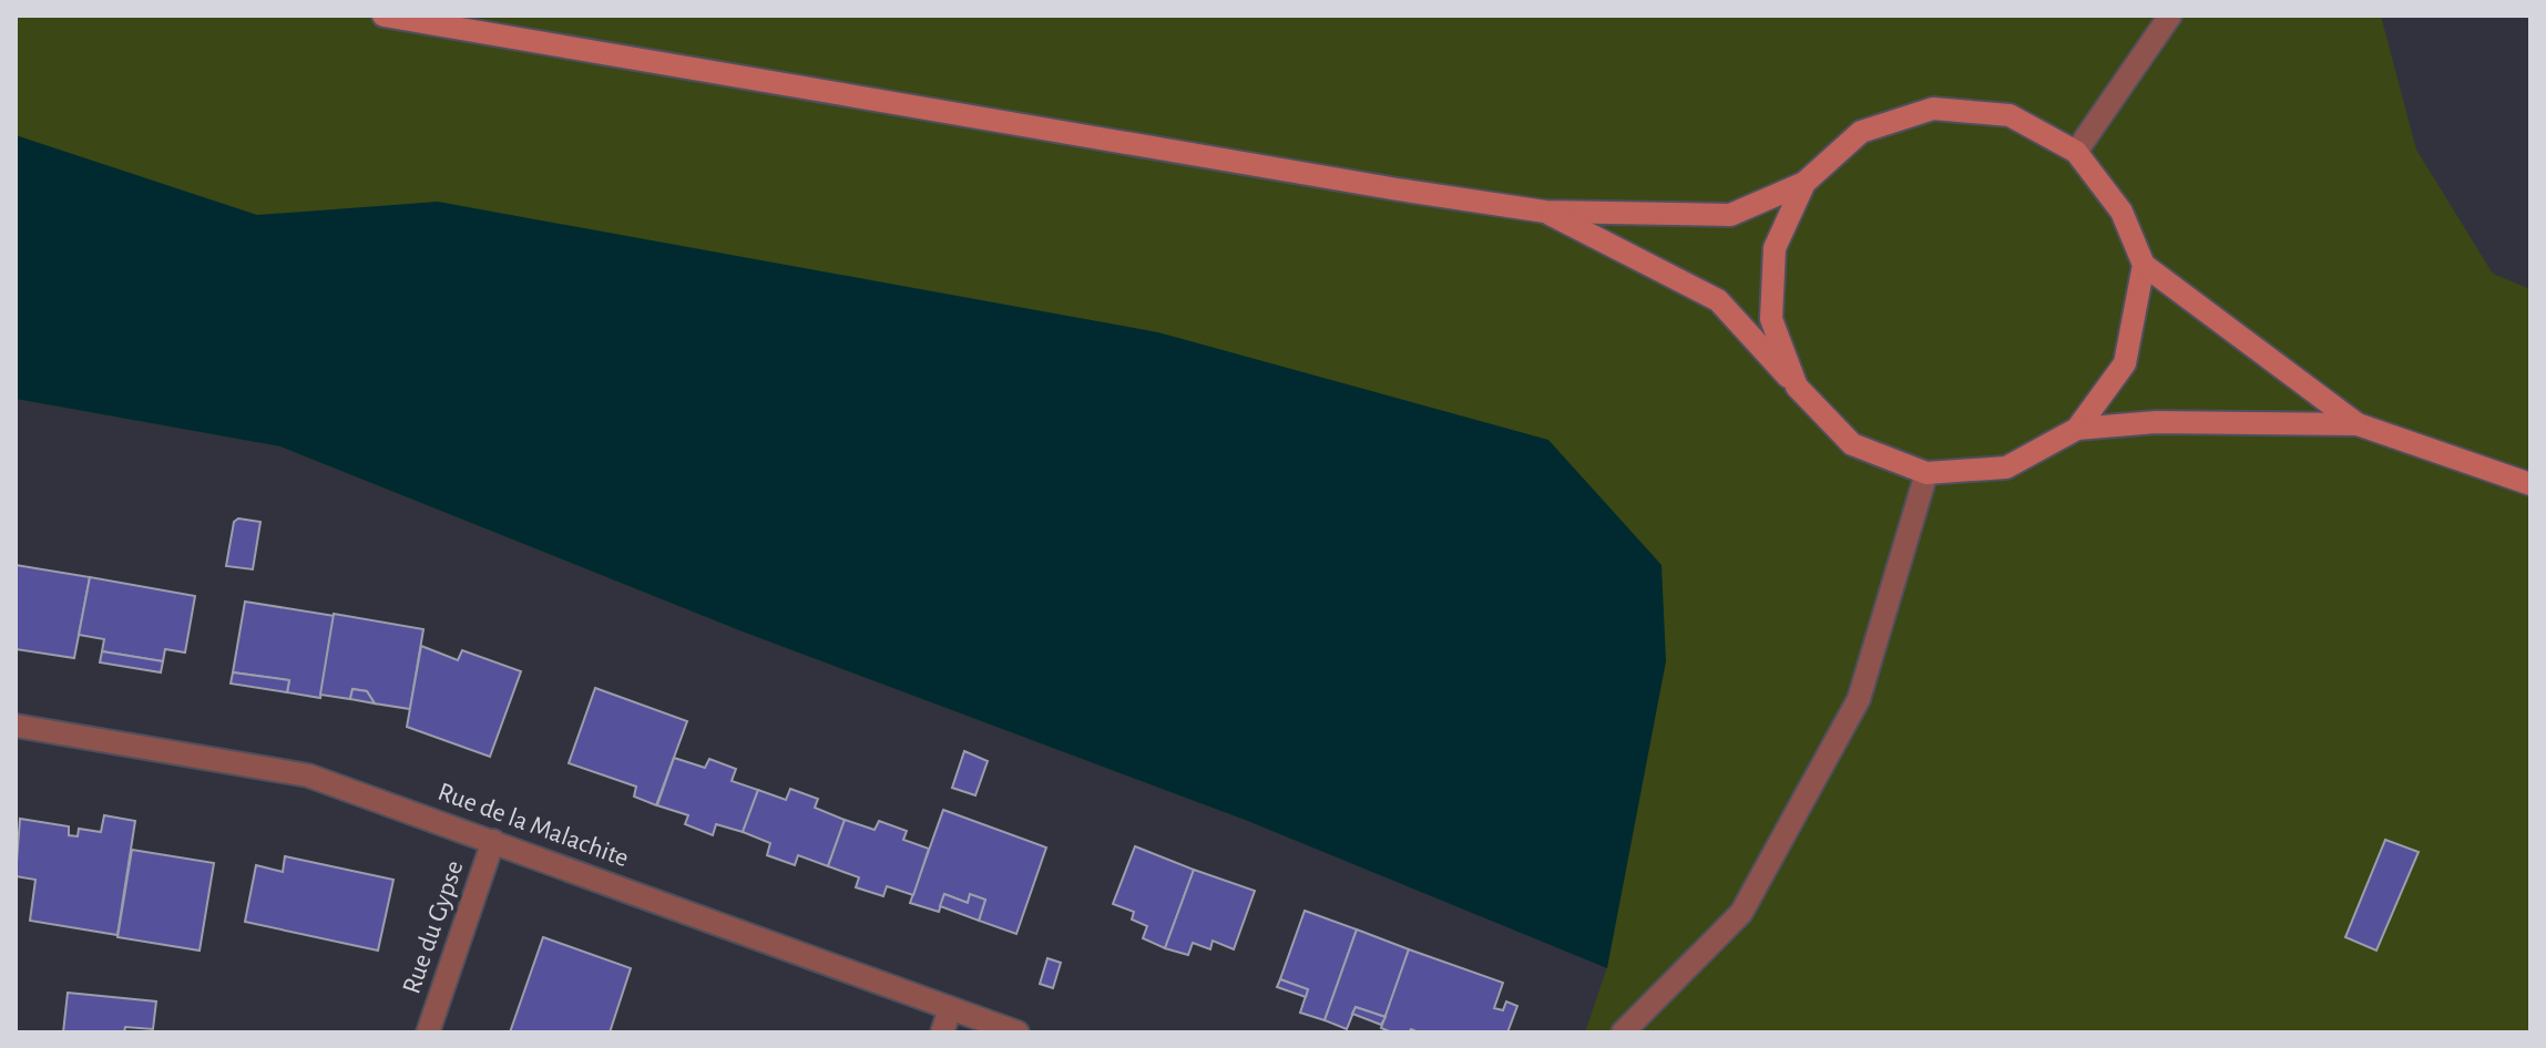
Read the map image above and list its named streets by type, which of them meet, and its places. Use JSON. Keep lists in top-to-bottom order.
{
  "streets": {
    "street": ["Rue de la Malachite", "Rue du Gypse"]
  },
  "crossings": [
    ["Rue de la Malachite", "Rue du Gypse"]
  ]
}
